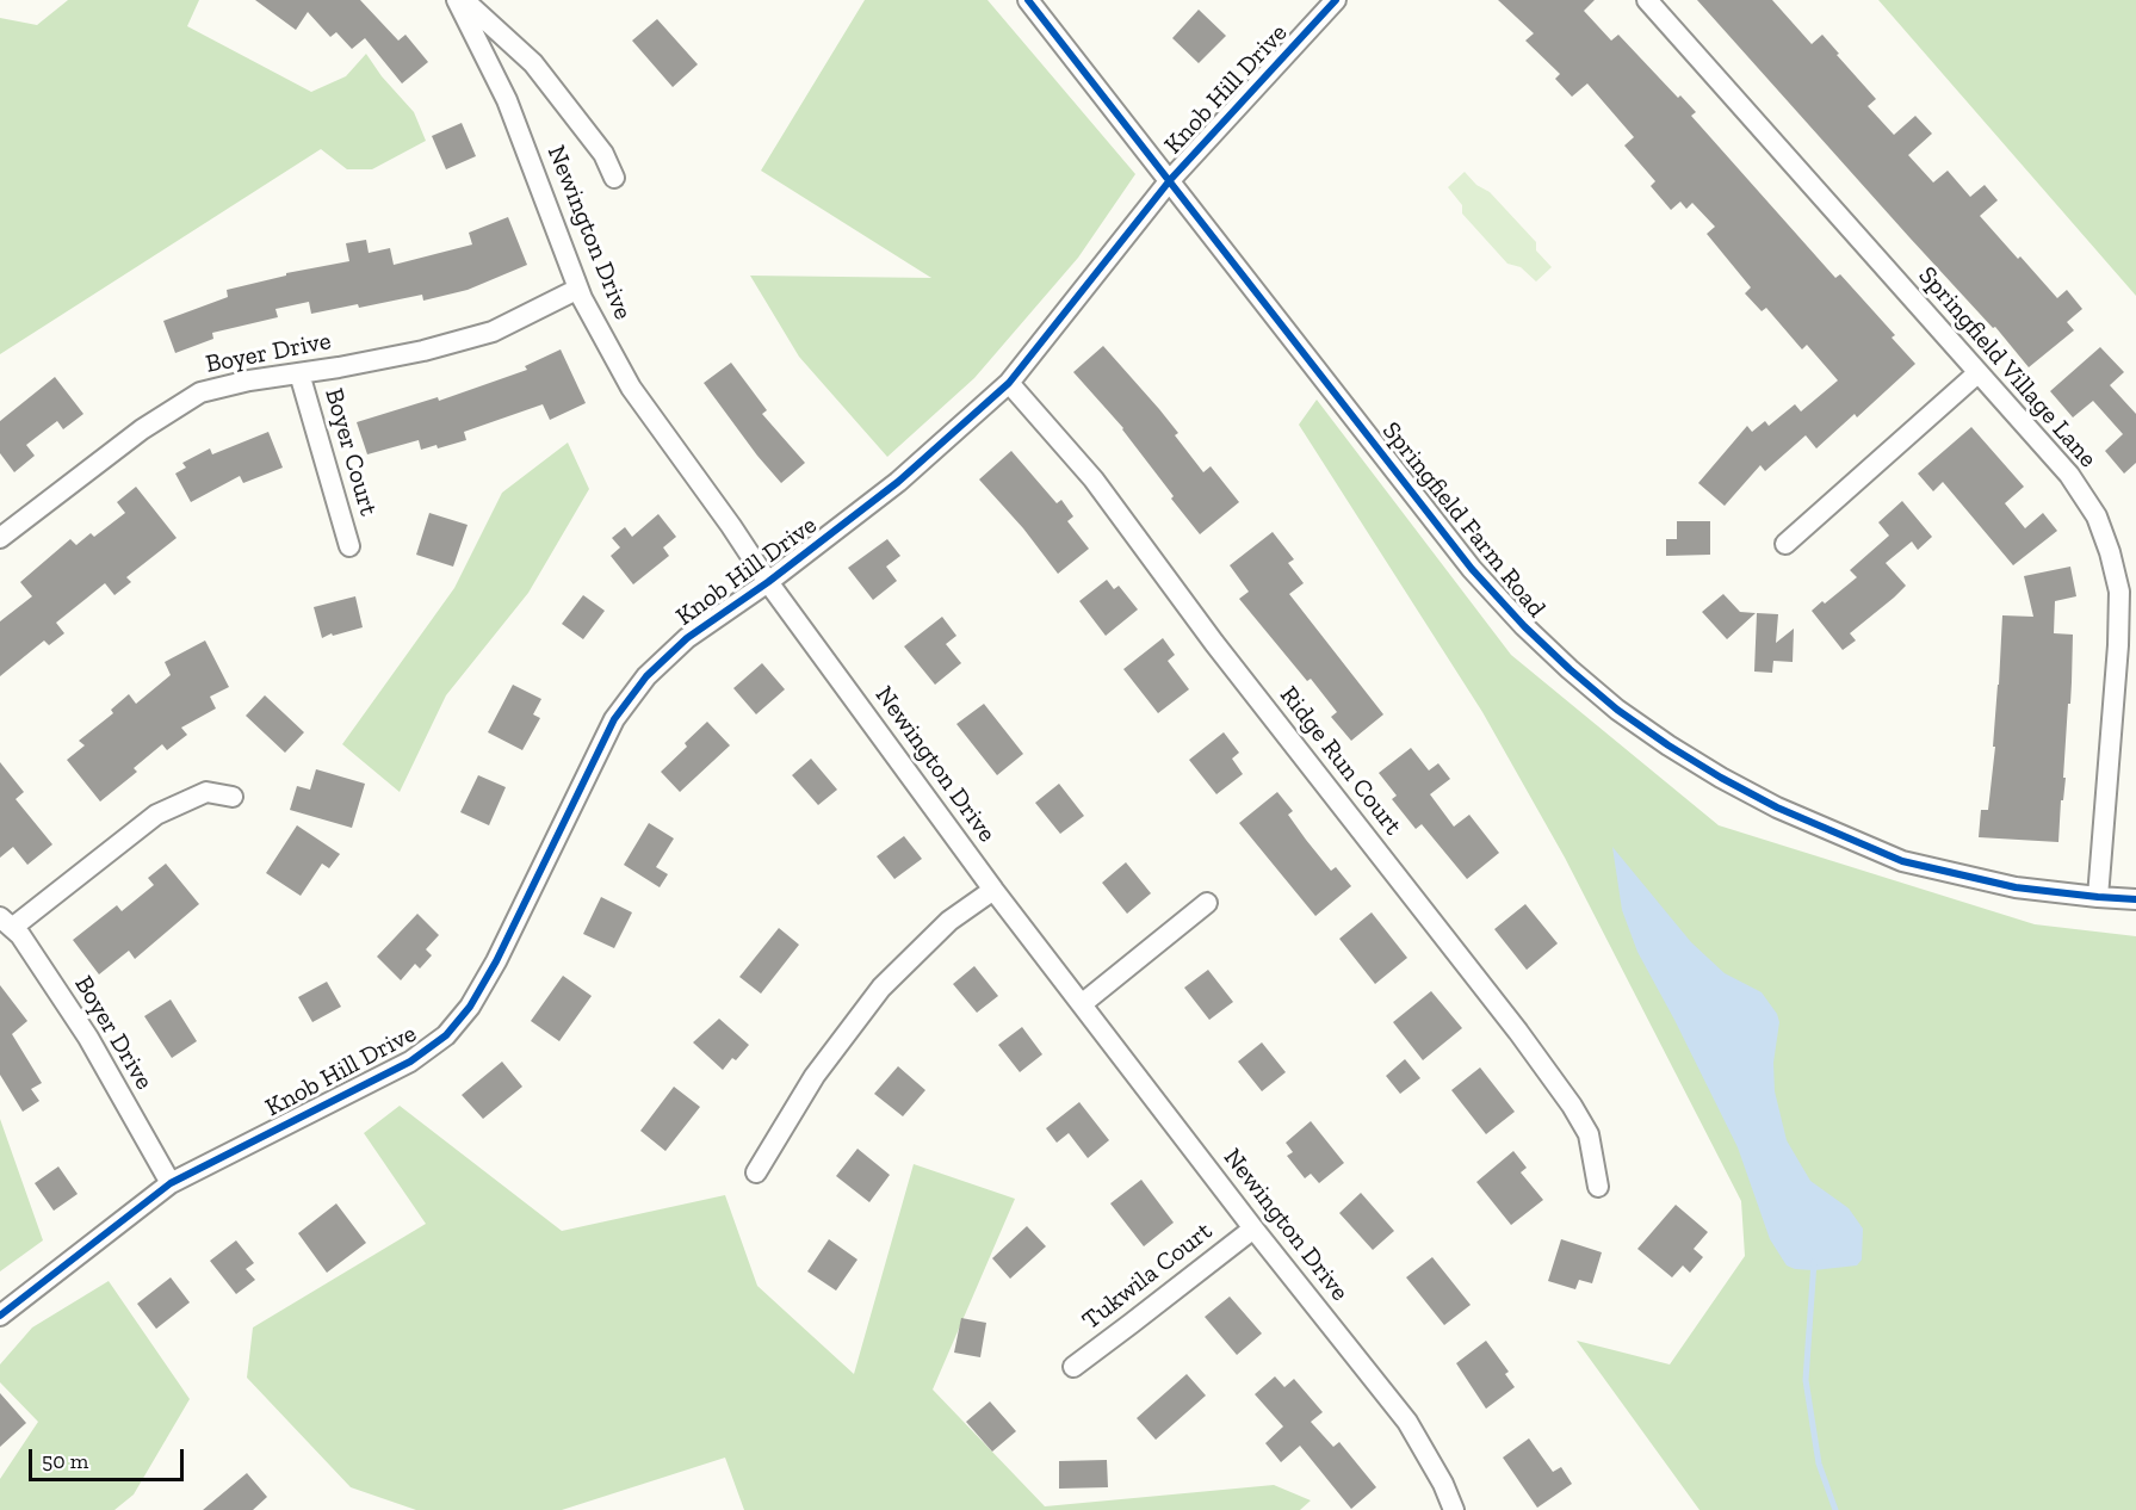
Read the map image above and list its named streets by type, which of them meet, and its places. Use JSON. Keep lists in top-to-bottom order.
{
  "streets": {
    "street": [
      "Knob Hill Drive",
      "Newington Drive",
      "Boyer Drive",
      "Springfield Village Lane",
      "Boyer Court",
      "Springfield Farm Road",
      "Ridge Run Court",
      "Tukwila Court"
    ]
  },
  "crossings": [
    ["Knob Hill Drive", "Newington Drive"],
    ["Knob Hill Drive", "Boyer Drive"],
    ["Knob Hill Drive", "Springfield Farm Road"],
    ["Knob Hill Drive", "Ridge Run Court"],
    ["Newington Drive", "Boyer Drive"],
    ["Newington Drive", "Tukwila Court"],
    ["Boyer Drive", "Boyer Court"],
    ["Springfield Village Lane", "Springfield Farm Road"]
  ],
  "scale_bar": "50 m"
}
